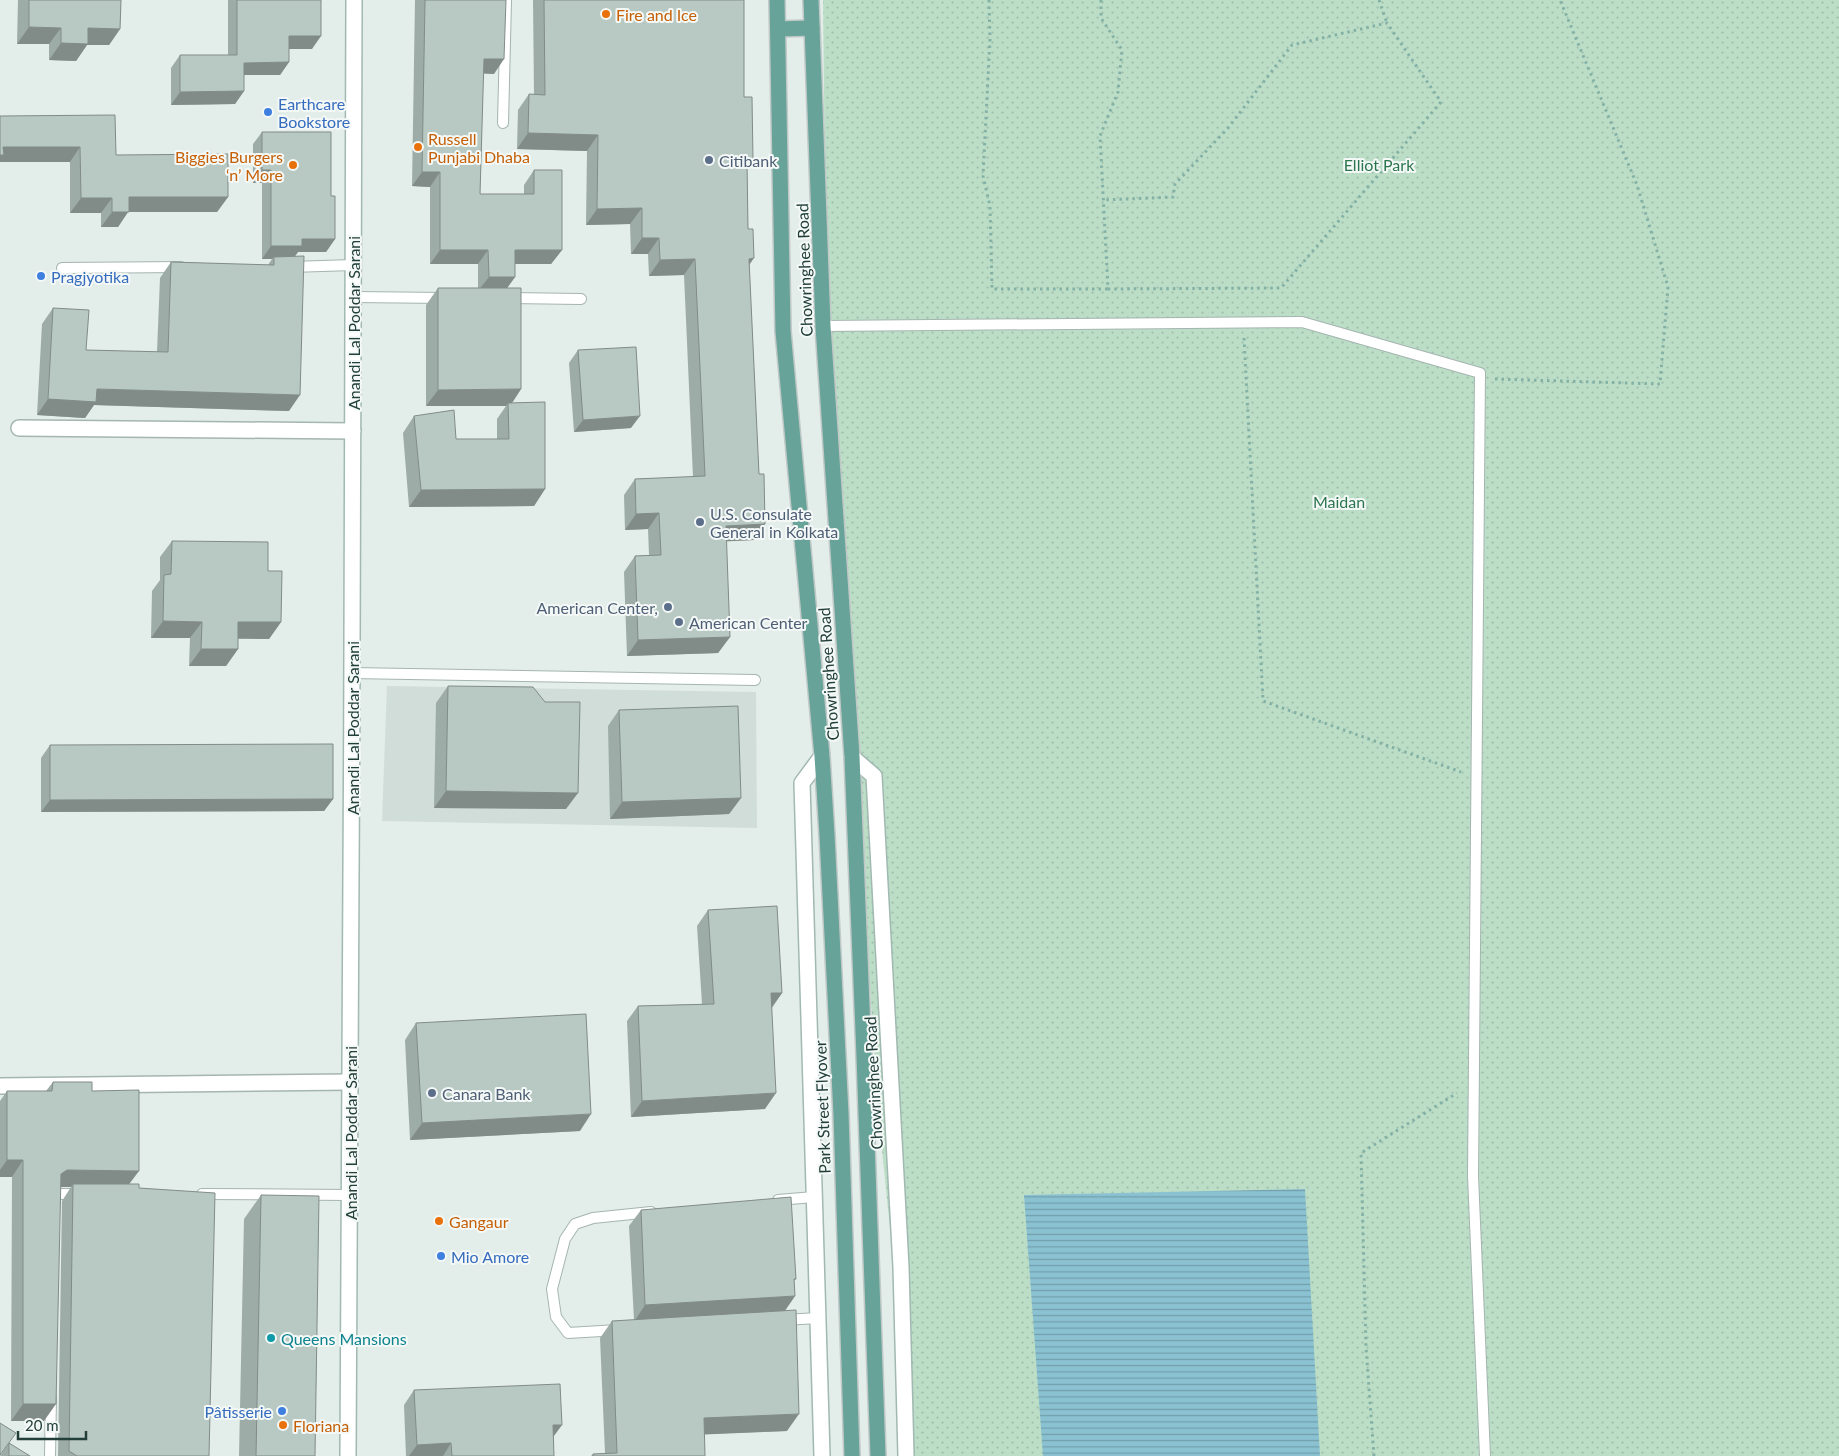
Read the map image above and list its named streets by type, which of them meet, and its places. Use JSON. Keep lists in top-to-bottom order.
{
  "streets": {
    "main road": ["Chowringhee Road", "Park Street Flyover"],
    "street": ["Anandi Lal Poddar Sarani"]
  },
  "crossings": [
    ["Chowringhee Road", "Park Street Flyover"]
  ],
  "parks": ["Elliot Park", "Maidan"],
  "places": [
    "Fire and Ice",
    "Earthcare Bookstore",
    "Russell Punjabi Dhaba",
    "Citibank",
    "Biggies Burgers ‘n’ More",
    "Pragjyotika",
    "U.S. Consulate General in Kolkata",
    "American Center,",
    "American Center",
    "Canara Bank",
    "Gangaur",
    "Mio Amore",
    "Queens Mansions",
    "Pâtisserie",
    "Floriana"
  ],
  "scale_bar": "20 m"
}
